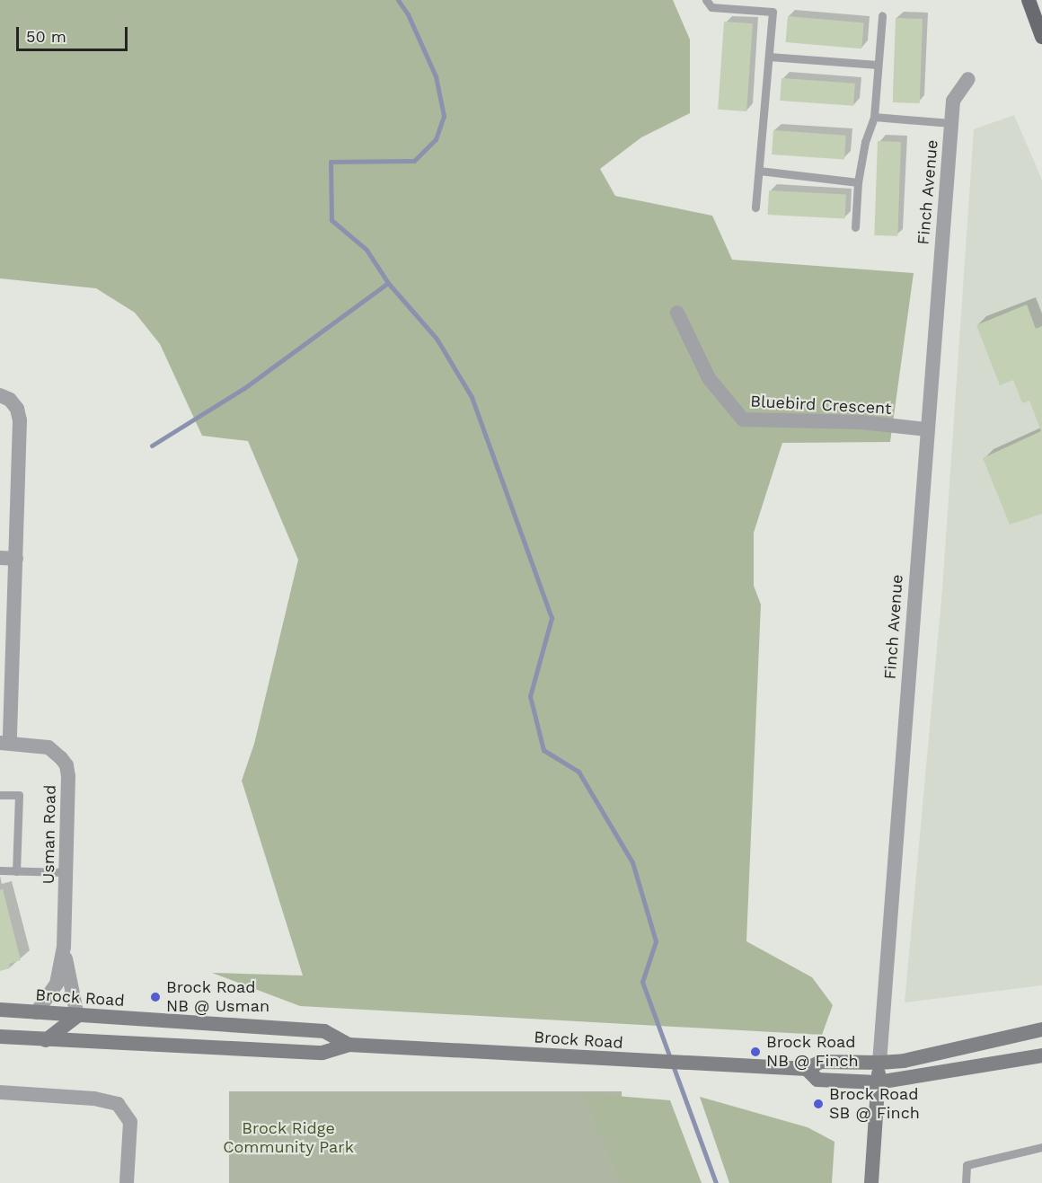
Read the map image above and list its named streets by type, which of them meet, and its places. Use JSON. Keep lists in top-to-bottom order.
{
  "streets": {
    "main road": ["Finch Avenue", "Brock Road"],
    "street": ["Bluebird Crescent", "Usman Road"]
  },
  "crossings": [
    ["Finch Avenue", "Bluebird Crescent"],
    ["Finch Avenue", "Brock Road"],
    ["Usman Road", "Brock Road"]
  ],
  "parks": ["Brock Ridge Community Park"],
  "places": ["Brock Road NB @ Usman", "Brock Road NB @ Finch", "Brock Road SB @ Finch"],
  "scale_bar": "50 m"
}
